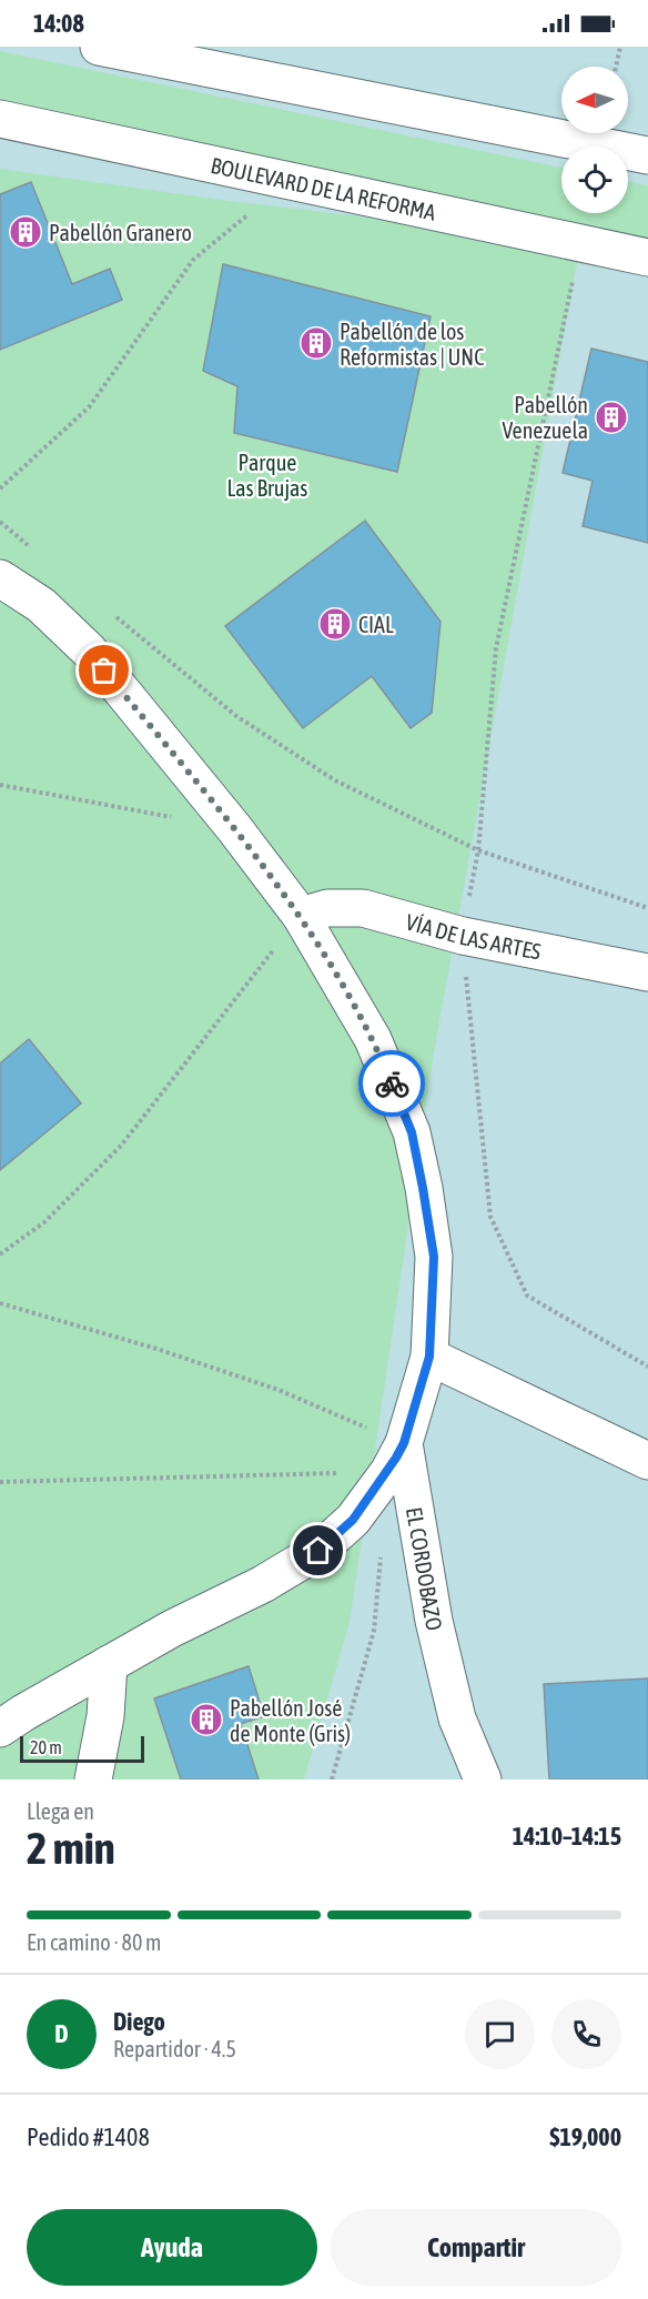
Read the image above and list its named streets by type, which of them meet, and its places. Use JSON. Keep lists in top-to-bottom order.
{
  "streets": {
    "street": ["BOULEVARD DE LA REFORMA", "VÍA DE LAS ARTES", "EL CORDOBAZO"]
  },
  "crossings": [
    ["VÍA DE LAS ARTES", "EL CORDOBAZO"]
  ],
  "parks": ["Parque Las Brujas"],
  "places": {
    "building": [
      "Pabellón Granero",
      "Pabellón de los Reformistas | UNC",
      "Pabellón Venezuela",
      "CIAL",
      "Pabellón José de Monte (Gris)"
    ]
  },
  "scale_bar": "20 m",
  "north": "left",
  "page": {
    "status": "14:08",
    "scale": "20 m",
    "heading": ["2 min", "Llega en", "14:10–14:15"],
    "panel": [
      "Diego",
      "Repartidor · 4.5",
      "Pedido #1408",
      "$19,000"
    ],
    "bar": "En camino · 80 m",
    "round": "D",
    "buttons": ["Ayuda", "Compartir"]
  }
}
